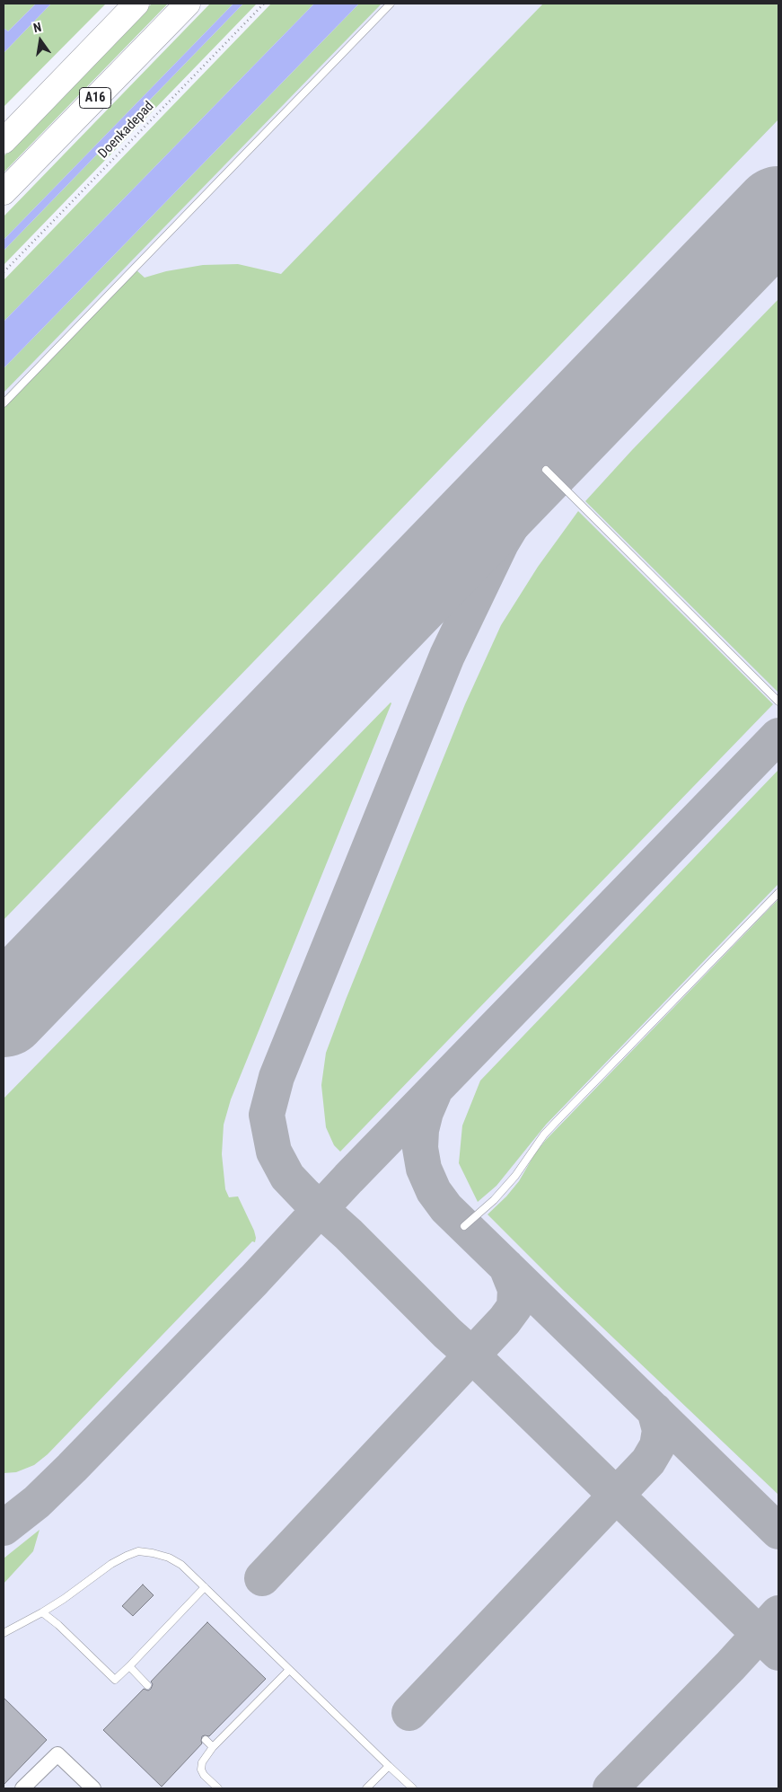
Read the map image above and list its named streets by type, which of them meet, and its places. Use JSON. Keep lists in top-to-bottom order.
{
  "streets": {
    "highway": ["A16"],
    "path": ["Doenkadepad"]
  },
  "north": "top"
}
